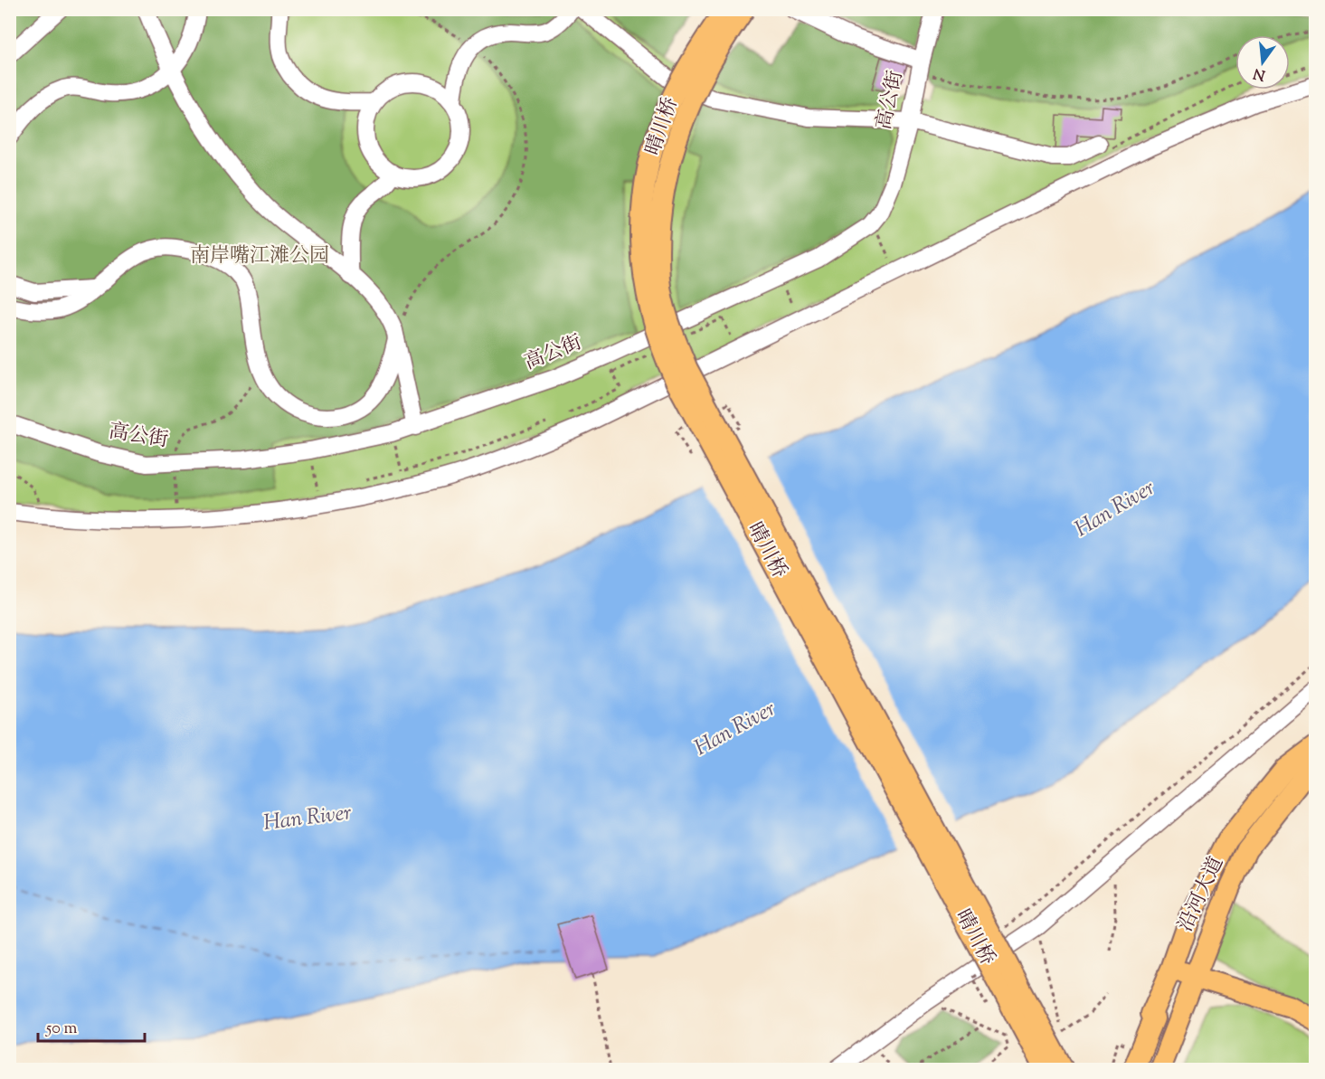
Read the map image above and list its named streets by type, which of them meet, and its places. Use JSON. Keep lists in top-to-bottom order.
{
  "streets": {
    "main road": ["晴川桥", "沿河大道"],
    "street": ["高公街"]
  },
  "water": ["Han River"],
  "parks": ["南岸嘴江滩公园"],
  "scale_bar": "50 m",
  "north": "bottom"
}
